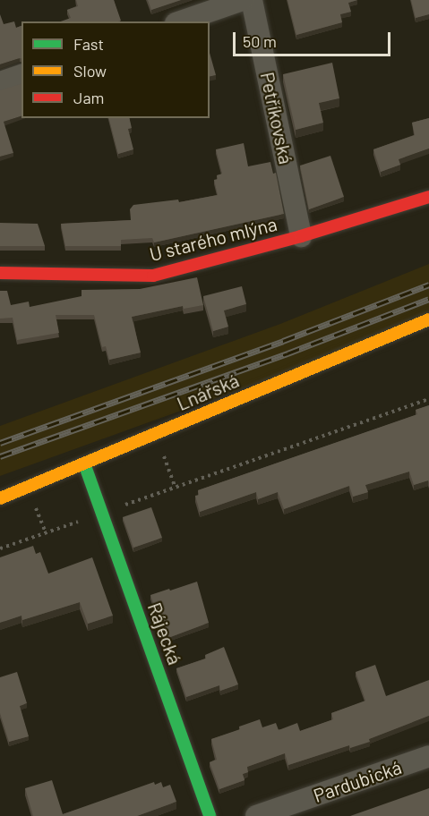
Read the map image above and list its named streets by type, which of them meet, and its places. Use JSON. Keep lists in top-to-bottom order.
{
  "streets": {
    "street": [
      "Petříkovská",
      "U starého mlýna",
      "Lnářská",
      "Rájecká",
      "Pardubická"
    ]
  },
  "crossings": [
    ["Petříkovská", "U starého mlýna"],
    ["Lnářská", "Rájecká"]
  ],
  "legend": ["Fast", "Slow", "Jam"],
  "scale_bar": "50 m"
}
